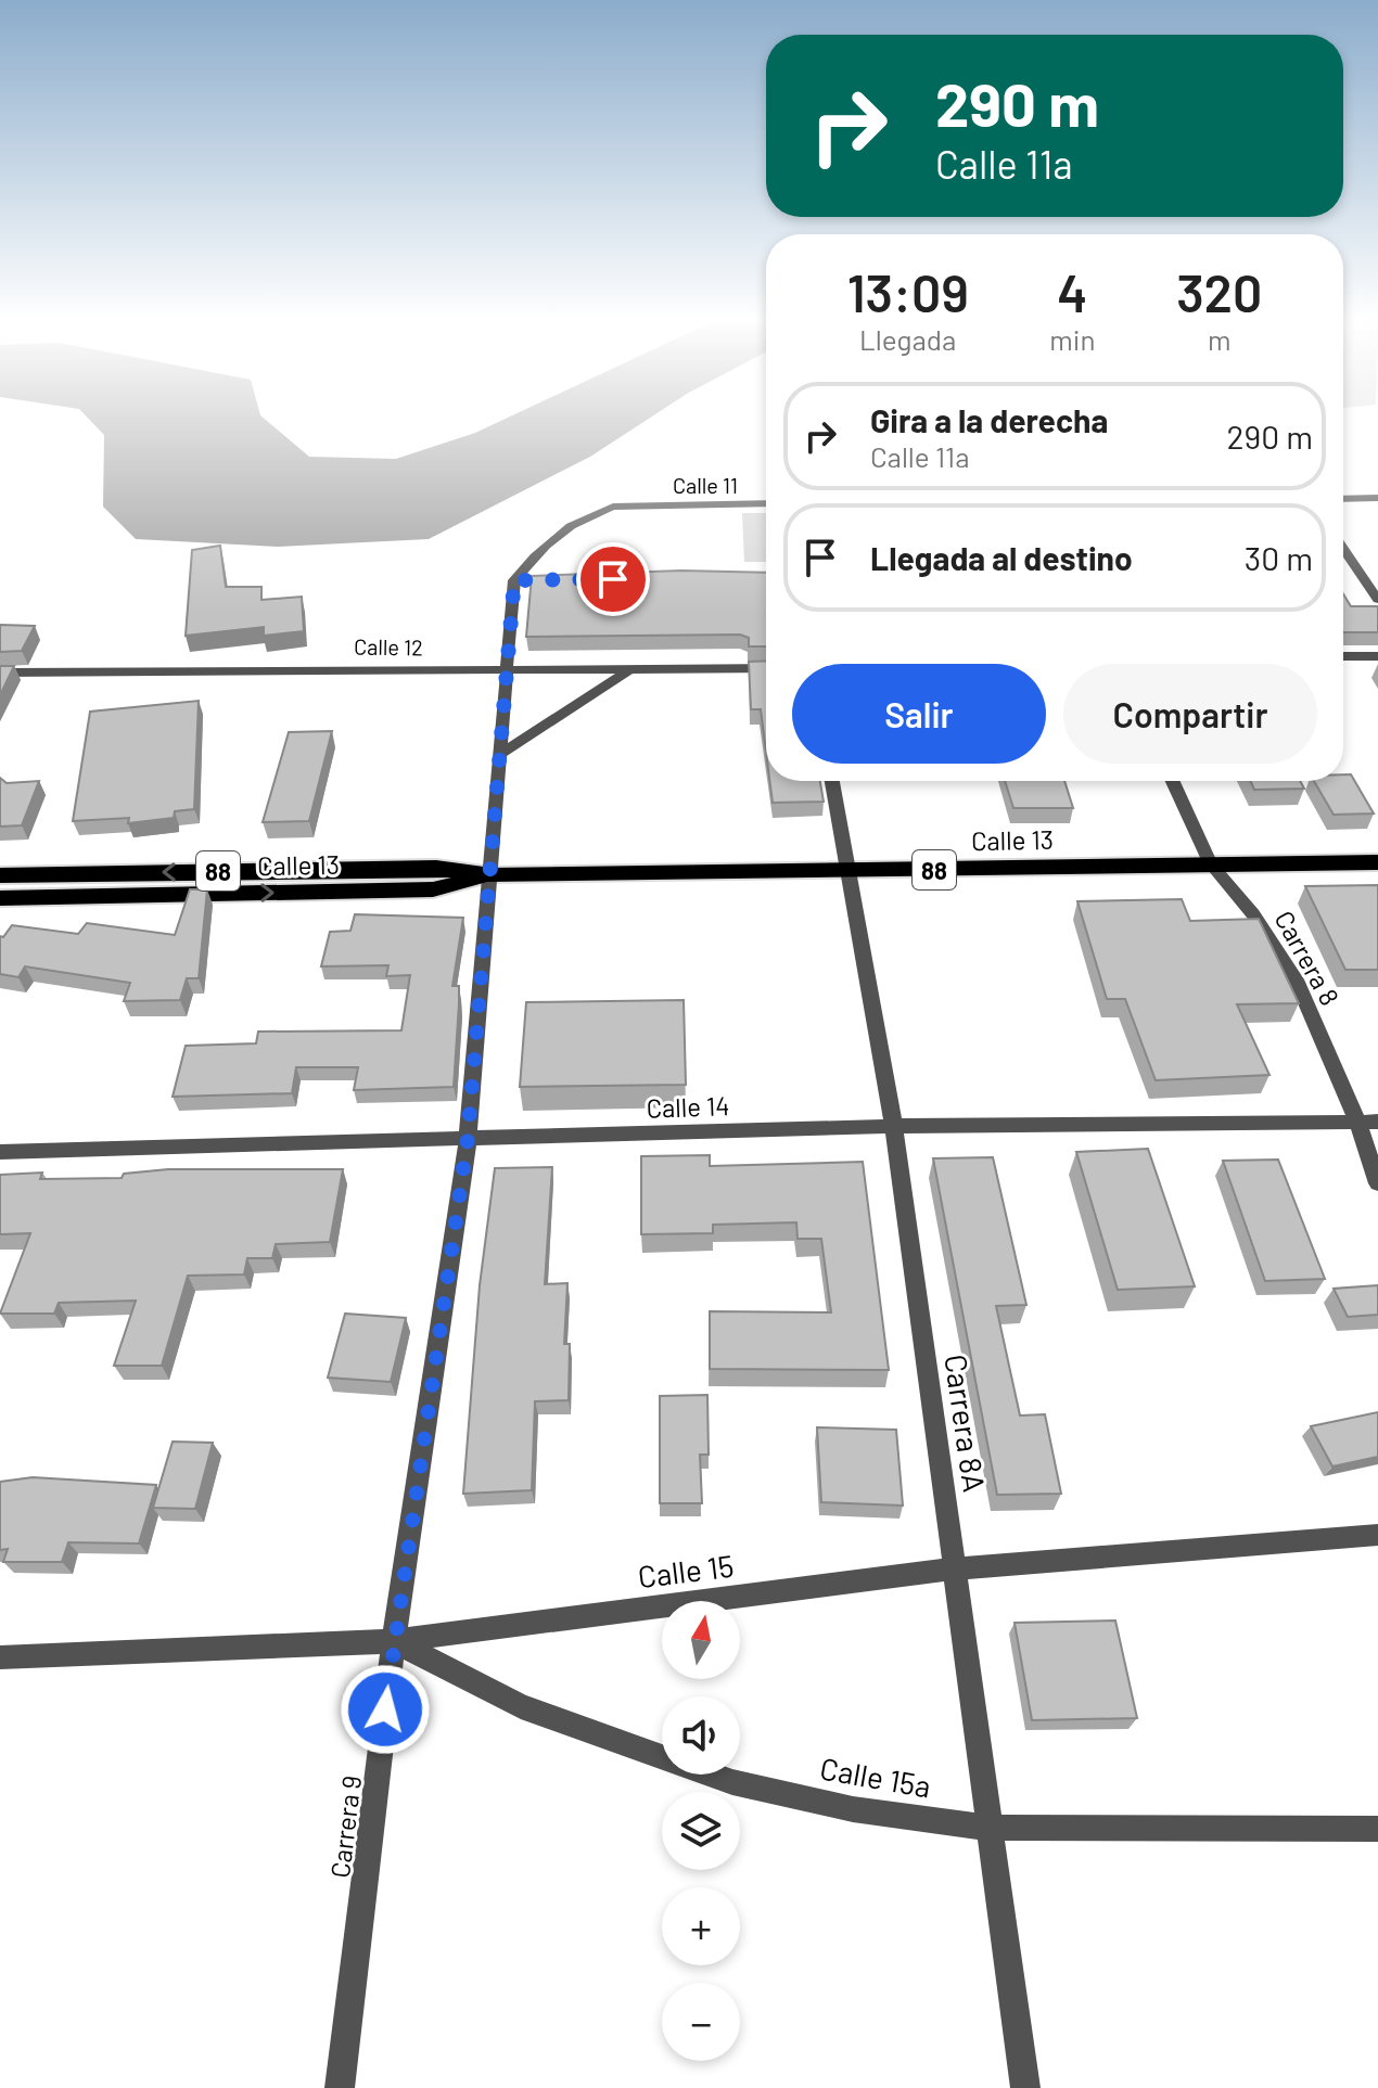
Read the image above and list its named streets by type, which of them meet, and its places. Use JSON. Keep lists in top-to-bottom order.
{
  "streets": {
    "highway": ["Calle 13", "88"],
    "street": [
      "Calle 11",
      "Calle 12",
      "Carrera 8",
      "Calle 14",
      "Carrera 8A",
      "Calle 15",
      "Calle 15a",
      "Carrera 9"
    ]
  },
  "crossings": [
    ["Calle 11", "Carrera 9"],
    ["Calle 12", "Carrera 9"],
    ["Calle 13", "Carrera 8"],
    ["Calle 13", "Carrera 8A"],
    ["Calle 13", "Carrera 9"],
    ["Carrera 8", "Calle 14"],
    ["Calle 14", "Carrera 8A"],
    ["Calle 14", "Carrera 9"],
    ["Carrera 8A", "Calle 15"],
    ["Carrera 8A", "Calle 15a"],
    ["Calle 15", "Calle 15a"],
    ["Calle 15", "Carrera 9"],
    ["Calle 15a", "Carrera 9"]
  ],
  "north": "top",
  "page": {
    "turn": ["290 m", "Calle 11a"],
    "eta": [
      "13:09",
      "Llegada",
      "4",
      "min",
      "320",
      "m"
    ],
    "list": [
      {
        "name": "Gira a la derecha",
        "note": "Calle 11a",
        "value": "290 m"
      },
      {
        "name": "Llegada al destino",
        "value": "30 m"
      }
    ],
    "buttons": ["Salir", "Compartir"],
    "map_buttons": ["+", "−"]
  }
}
